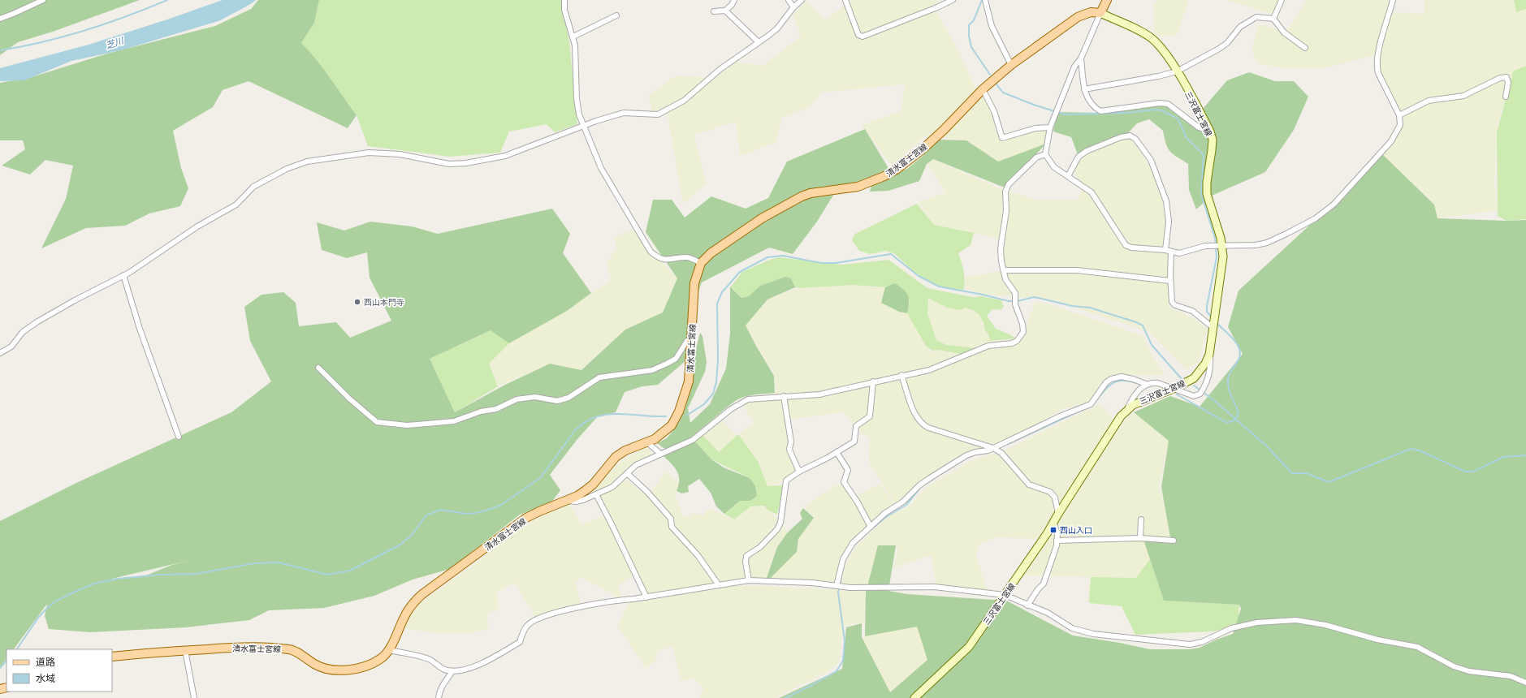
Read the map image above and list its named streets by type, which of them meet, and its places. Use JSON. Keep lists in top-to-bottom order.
{
  "streets": {
    "main road": ["三沢富士宮線", "清水富士宮線"]
  },
  "crossings": [
    ["三沢富士宮線", "清水富士宮線"]
  ],
  "water": ["芝川"],
  "places": {
    "other": ["西山本門寺"],
    "transit": ["西山入口"]
  },
  "legend": ["道路", "水域"]
}
